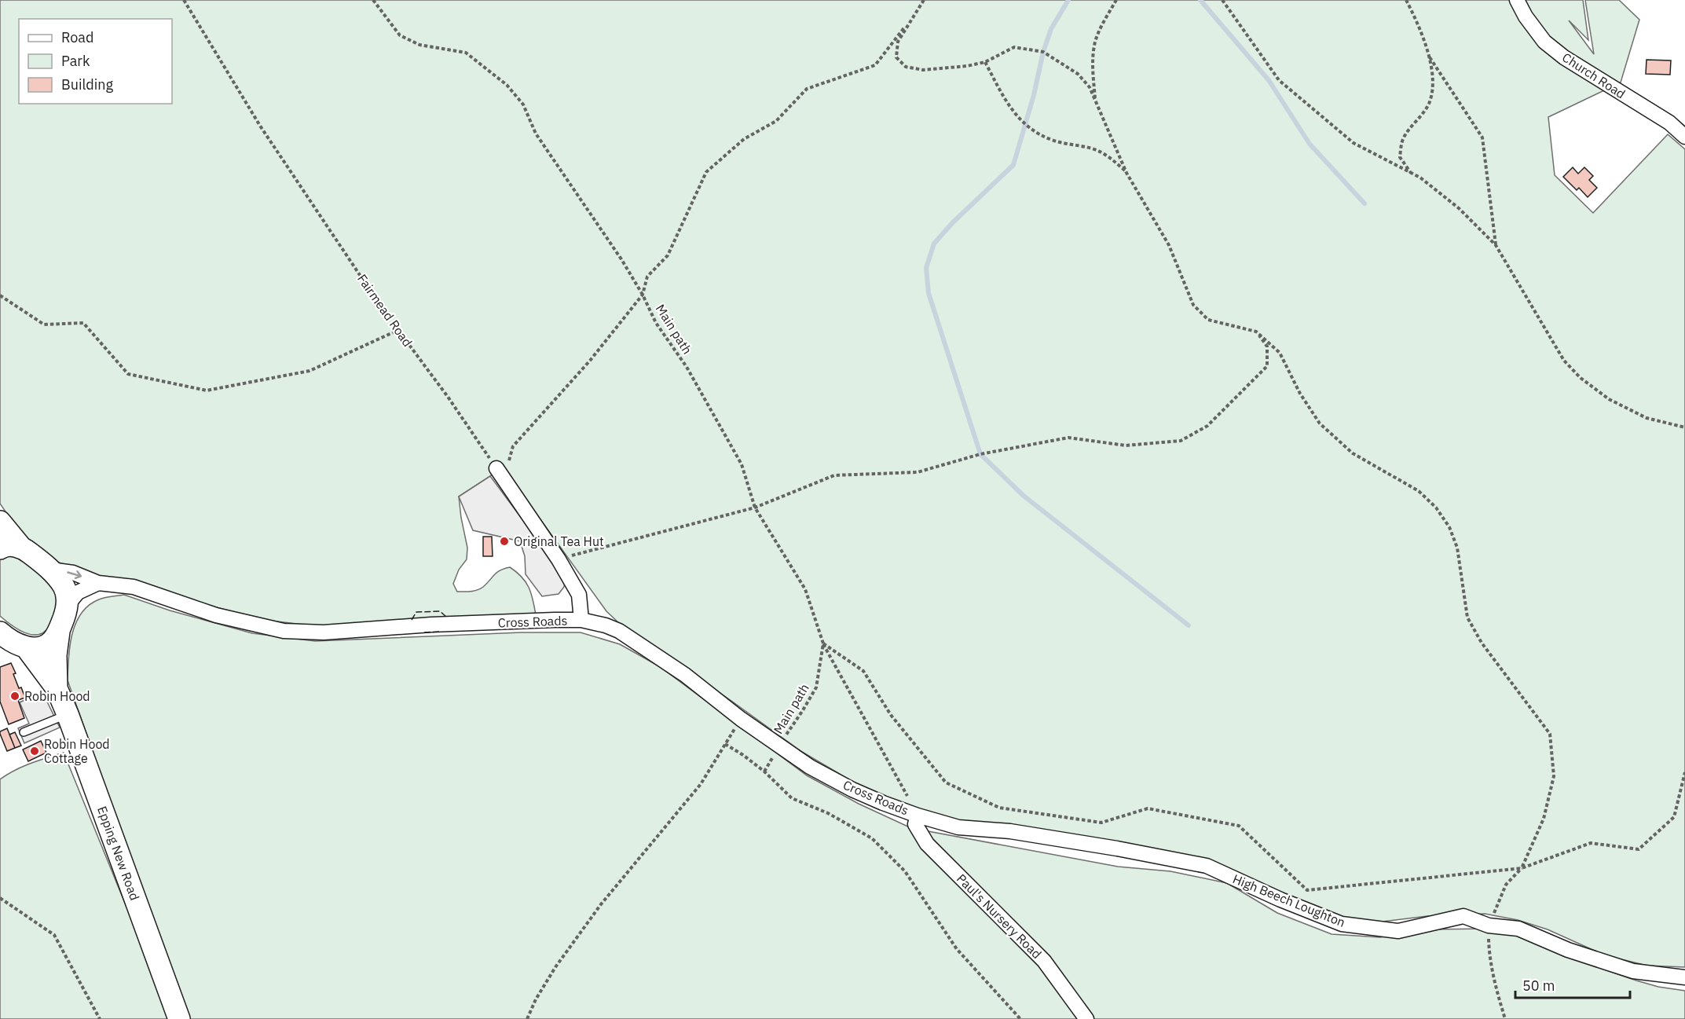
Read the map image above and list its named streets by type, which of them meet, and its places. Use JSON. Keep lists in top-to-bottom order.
{
  "streets": {
    "main road": ["Epping New Road"],
    "street": [
      "Church Road",
      "Cross Roads",
      "High Beech Loughton",
      "Paul's Nursery Road"
    ],
    "path": ["Fairmead Road", "Main path"]
  },
  "crossings": [
    ["Main path", "Cross Roads"],
    ["Cross Roads", "High Beech Loughton"],
    ["Cross Roads", "Paul's Nursery Road"],
    ["High Beech Loughton", "Paul's Nursery Road"]
  ],
  "places": ["Original Tea Hut", "Robin Hood", "Robin Hood Cottage"],
  "legend": ["Road", "Park", "Building"],
  "scale_bar": "50 m"
}
